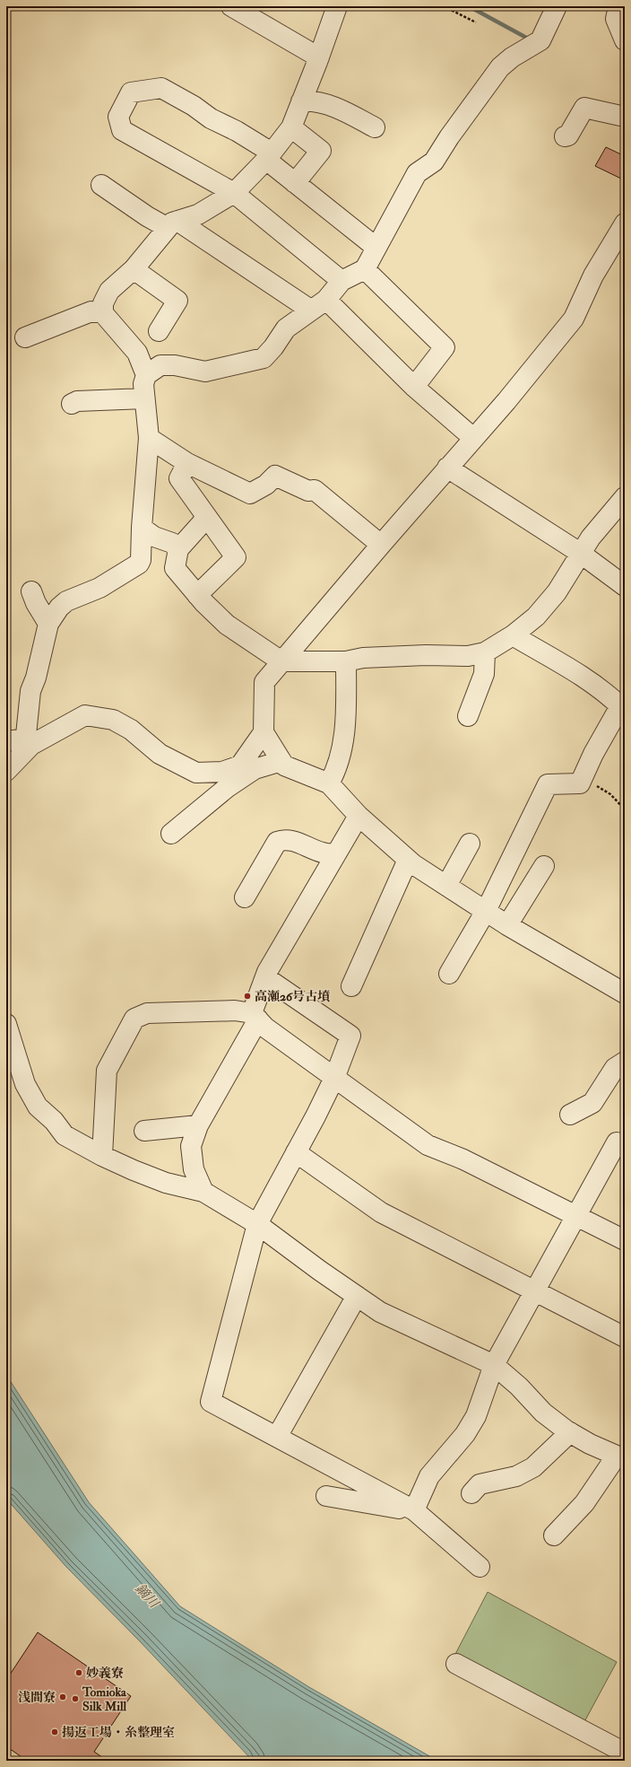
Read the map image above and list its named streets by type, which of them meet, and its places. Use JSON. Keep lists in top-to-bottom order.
{
  "water": ["鏑川"],
  "places": [
    "高瀬26号古墳",
    "妙義寮",
    "浅間寮",
    "Tomioka Silk Mill",
    "揚返工場・糸整理室"
  ]
}
